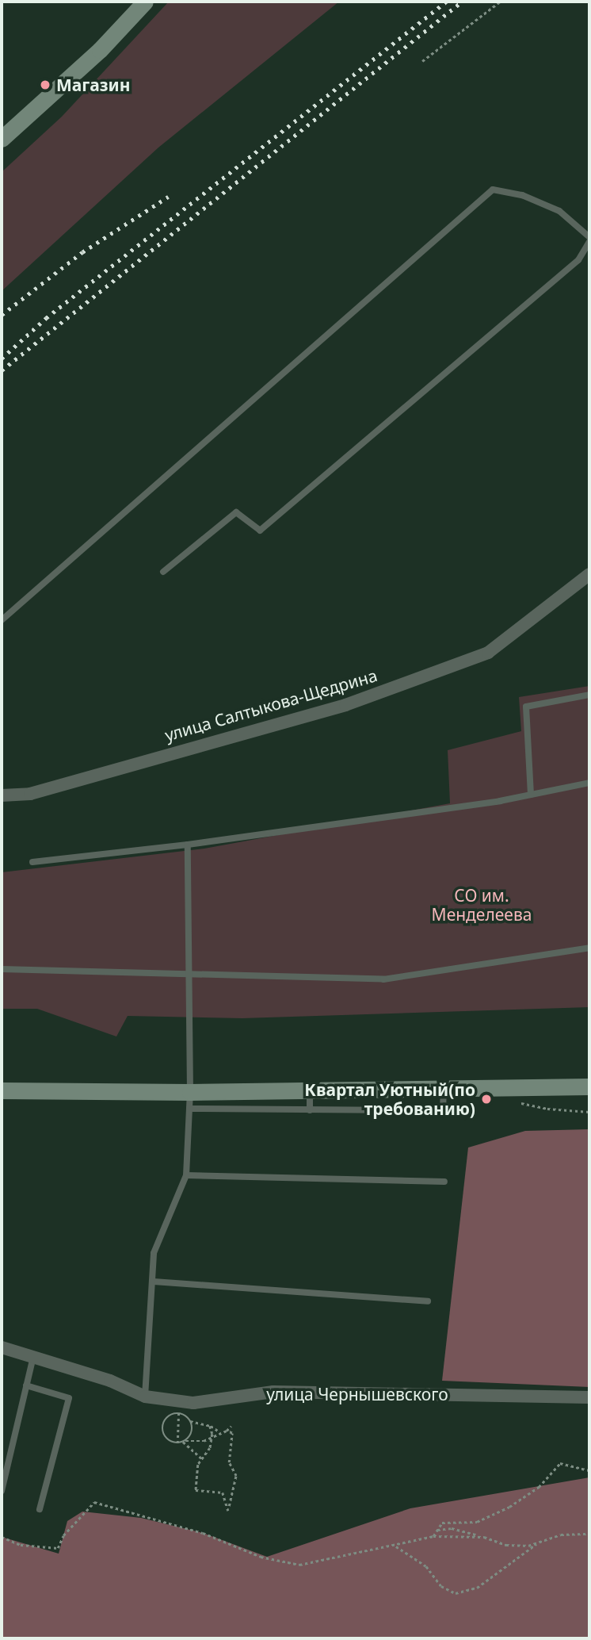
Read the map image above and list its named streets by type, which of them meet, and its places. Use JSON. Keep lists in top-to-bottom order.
{
  "streets": {
    "street": ["улица Салтыкова-Щедрина", "улица Чернышевского"]
  },
  "parks": ["СО им. Менделеева"],
  "places": ["Магазин", "Квартал Уютный(по требованию)"]
}
